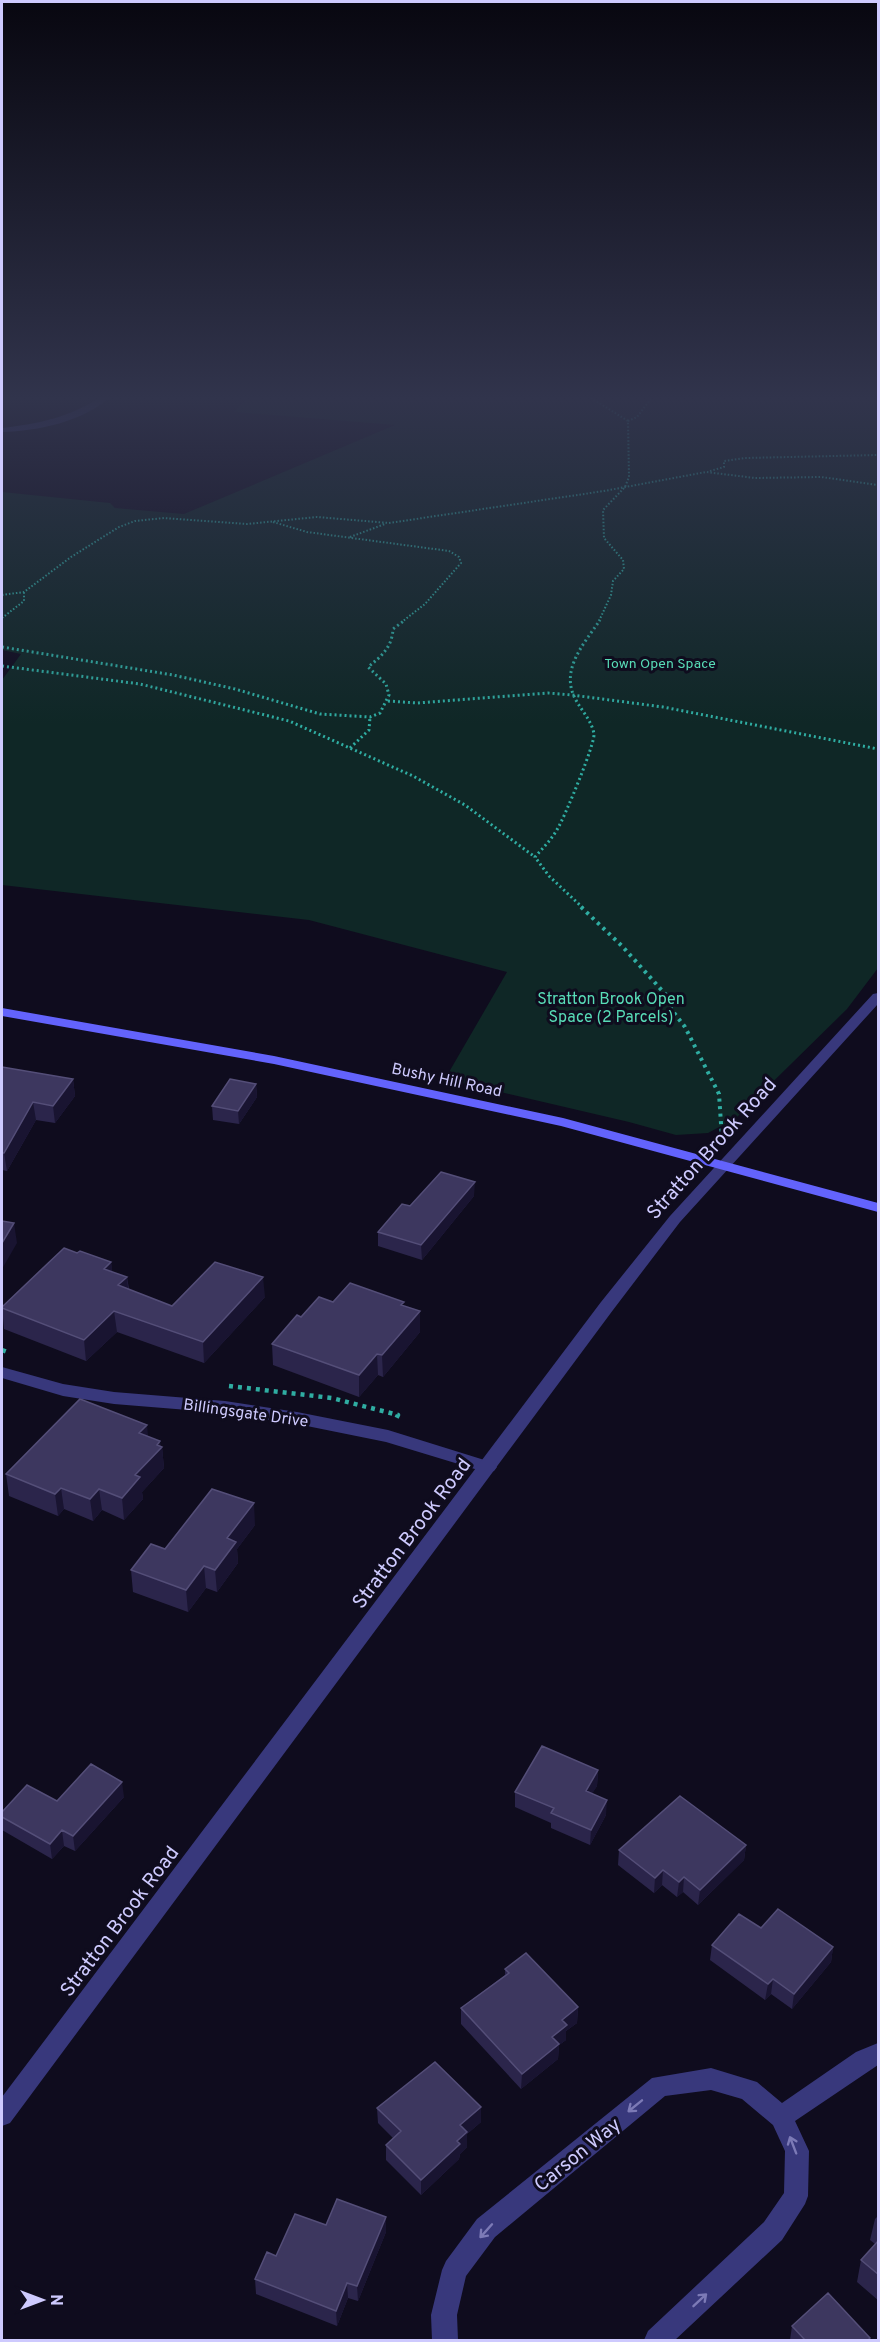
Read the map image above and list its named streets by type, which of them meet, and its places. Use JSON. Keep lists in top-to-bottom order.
{
  "streets": {
    "main road": ["Bushy Hill Road"],
    "street": ["Stratton Brook Road", "Billingsgate Drive", "Carson Way"]
  },
  "crossings": [
    ["Bushy Hill Road", "Stratton Brook Road"],
    ["Stratton Brook Road", "Billingsgate Drive"]
  ],
  "parks": ["Town Open Space", "Stratton Brook Open Space (2 Parcels)"],
  "north": "right"
}
